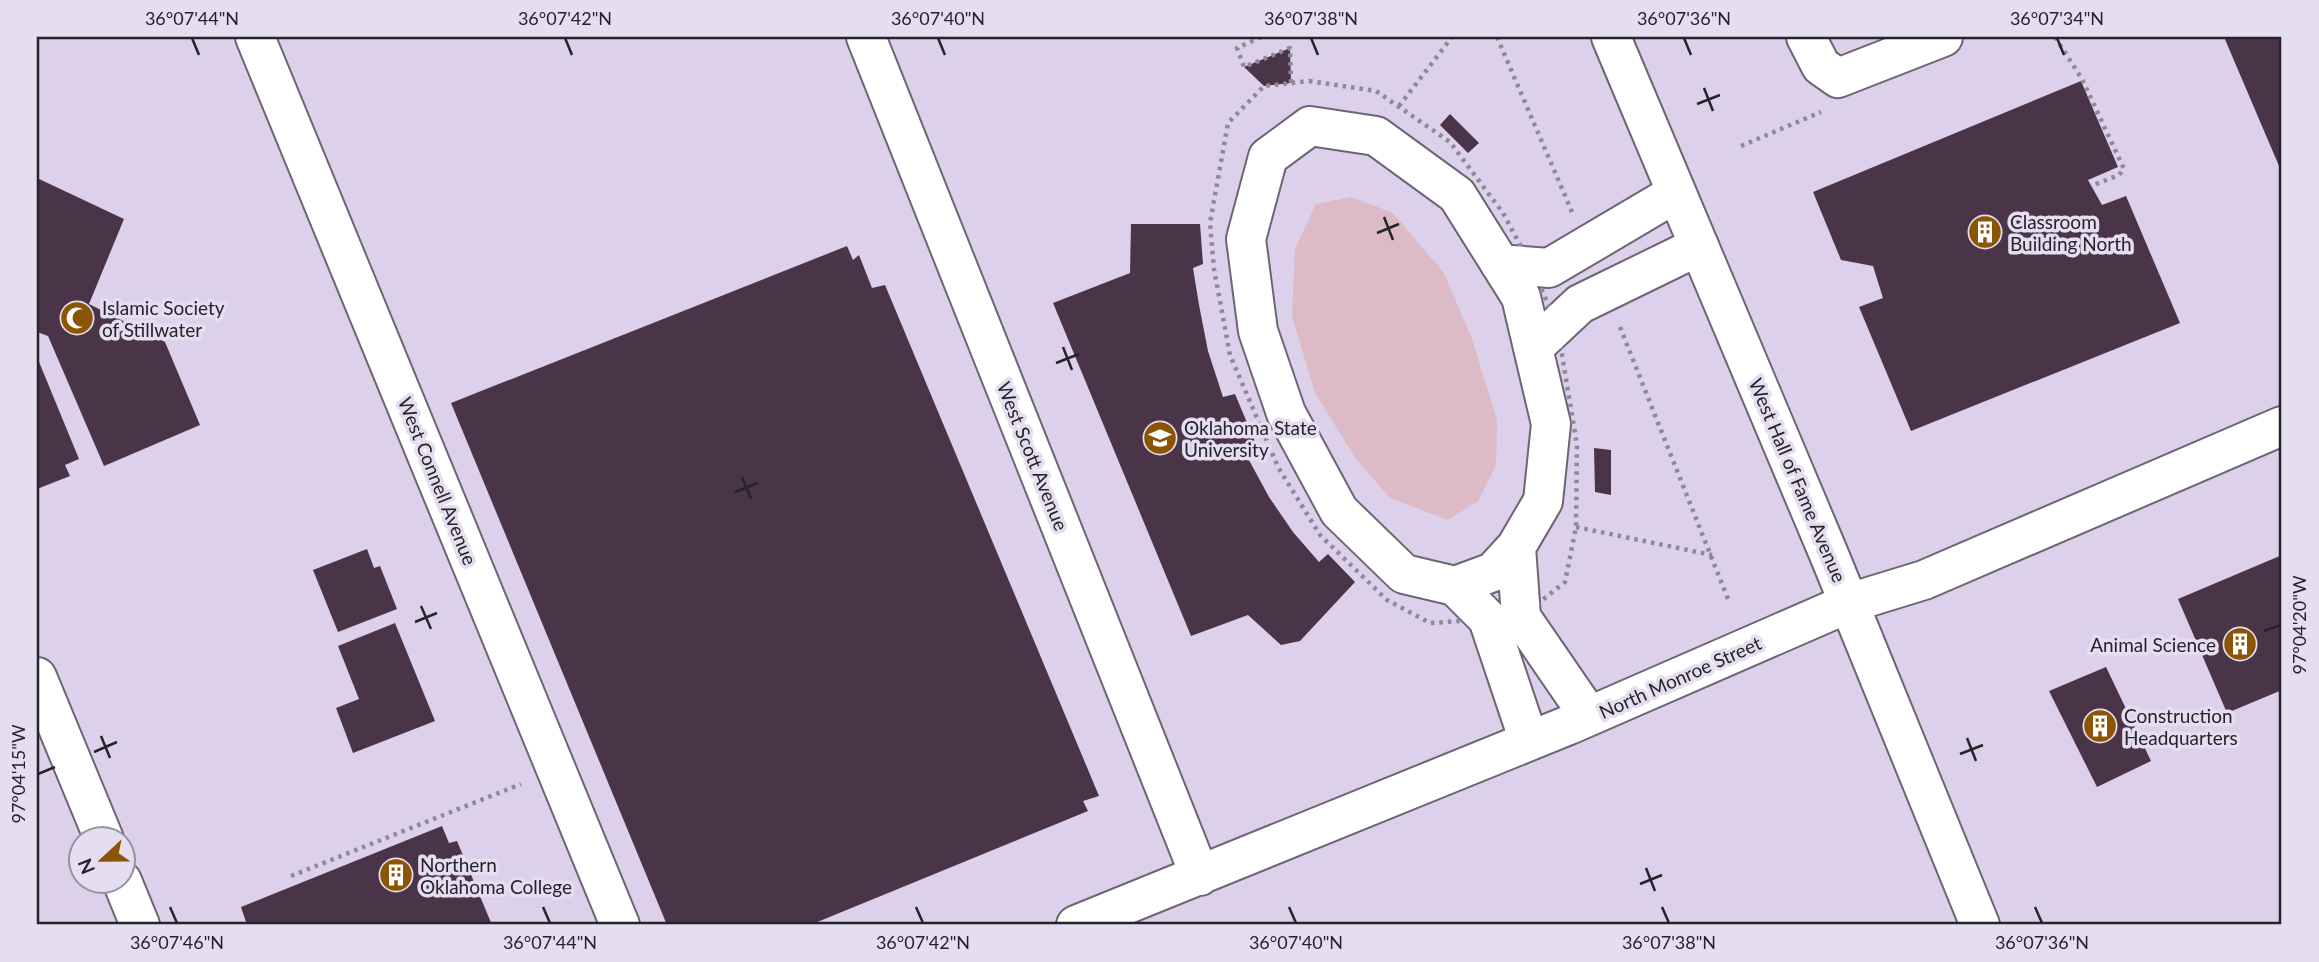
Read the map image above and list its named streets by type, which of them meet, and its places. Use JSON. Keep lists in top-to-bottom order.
{
  "streets": {
    "street": [
      "West Scott Avenue",
      "West Hall of Fame Avenue",
      "West Connell Avenue",
      "North Monroe Street"
    ]
  },
  "crossings": [
    ["West Scott Avenue", "North Monroe Street"],
    ["West Hall of Fame Avenue", "North Monroe Street"]
  ],
  "places": {
    "building": [
      "Classroom Building North",
      "Animal Science",
      "Construction Headquarters",
      "Northern Oklahoma College"
    ],
    "mosque": ["Islamic Society of Stillwater"],
    "school or university": ["Oklahoma State University"]
  },
  "north": "left",
  "coordinates": [
    "36°07'44\"N",
    "36°07'42\"N",
    "36°07'40\"N",
    "36°07'38\"N",
    "36°07'36\"N",
    "36°07'34\"N",
    "97°04'20\"W",
    "97°04'15\"W",
    "36°07'46\"N"
  ]
}
